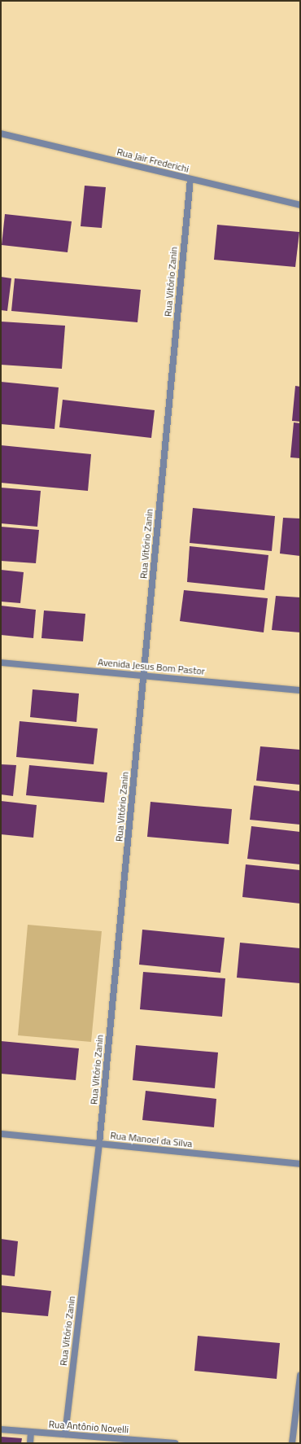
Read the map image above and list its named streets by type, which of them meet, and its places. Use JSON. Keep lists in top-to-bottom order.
{
  "streets": {
    "street": [
      "Rua Jair Frederichi",
      "Rua Vitório Zanin",
      "Avenida Jesus Bom Pastor",
      "Rua Manoel da Silva",
      "Rua Antônio Novelli"
    ]
  },
  "crossings": [
    ["Rua Jair Frederichi", "Rua Vitório Zanin"],
    ["Rua Vitório Zanin", "Avenida Jesus Bom Pastor"],
    ["Rua Vitório Zanin", "Rua Manoel da Silva"],
    ["Rua Vitório Zanin", "Rua Antônio Novelli"]
  ]
}
